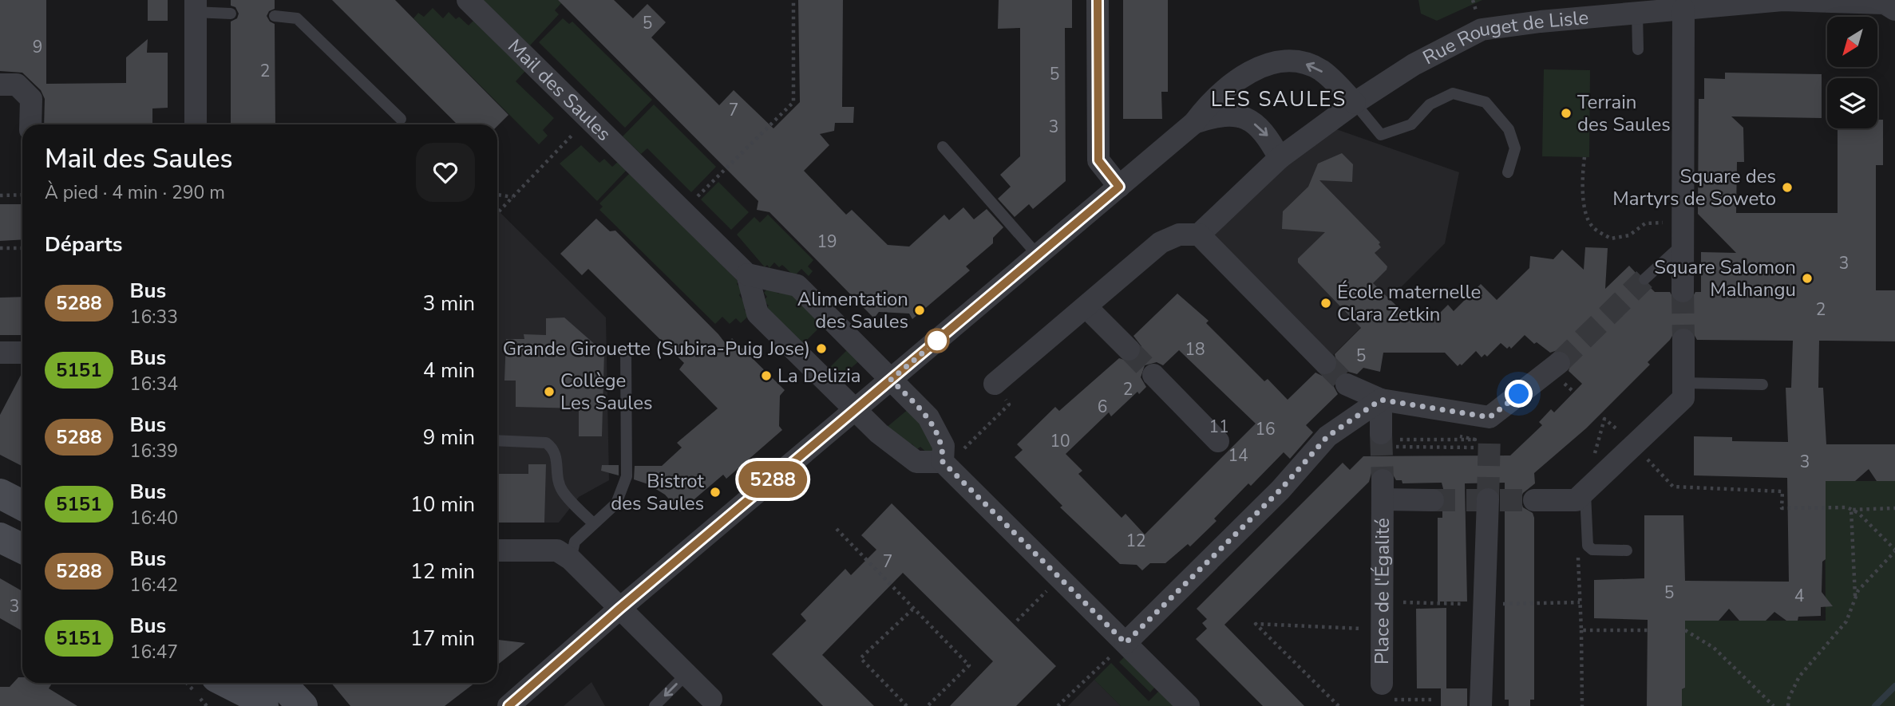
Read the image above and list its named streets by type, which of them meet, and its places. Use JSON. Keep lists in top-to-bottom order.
{
  "streets": {
    "street": ["Rue Rouget de Lisle", "Mail des Saules", "Place de l'Égalité"]
  },
  "districts": ["LES SAULES"],
  "places": [
    "Terrain des Saules",
    "Square des Martyrs de Soweto",
    "Square Salomon Malhangu",
    "École maternelle Clara Zetkin",
    "Alimentation des Saules",
    "Grande Girouette (Subira-Puig Jose)",
    "La Delizia",
    "Collège Les Saules",
    "Bistrot des Saules"
  ],
  "lines": ["bus line 5288"],
  "house_numbers": [
    "5",
    "9",
    "2",
    "5",
    "7",
    "3",
    "19",
    "3",
    "2",
    "18",
    "5",
    "2",
    "6",
    "11",
    "16",
    "10",
    "14",
    "3",
    "12",
    "7",
    "5",
    "4",
    "3"
  ],
  "north": "bottom left",
  "page": {
    "on_map": "5288",
    "heading": [
      ["Mail des Saules", "À pied · 4 min · 290 m"],
      "Départs"
    ],
    "list": [
      {
        "mark": "5288",
        "name": "Bus",
        "note": "16:33",
        "value": "3 min"
      },
      {
        "mark": "5151",
        "name": "Bus",
        "note": "16:34",
        "value": "4 min"
      },
      {
        "mark": "5288",
        "name": "Bus",
        "note": "16:39",
        "value": "9 min"
      },
      {
        "mark": "5151",
        "name": "Bus",
        "note": "16:40",
        "value": "10 min"
      },
      {
        "mark": "5288",
        "name": "Bus",
        "note": "16:42",
        "value": "12 min"
      },
      {
        "mark": "5151",
        "name": "Bus",
        "note": "16:47",
        "value": "17 min"
      }
    ]
  }
}
